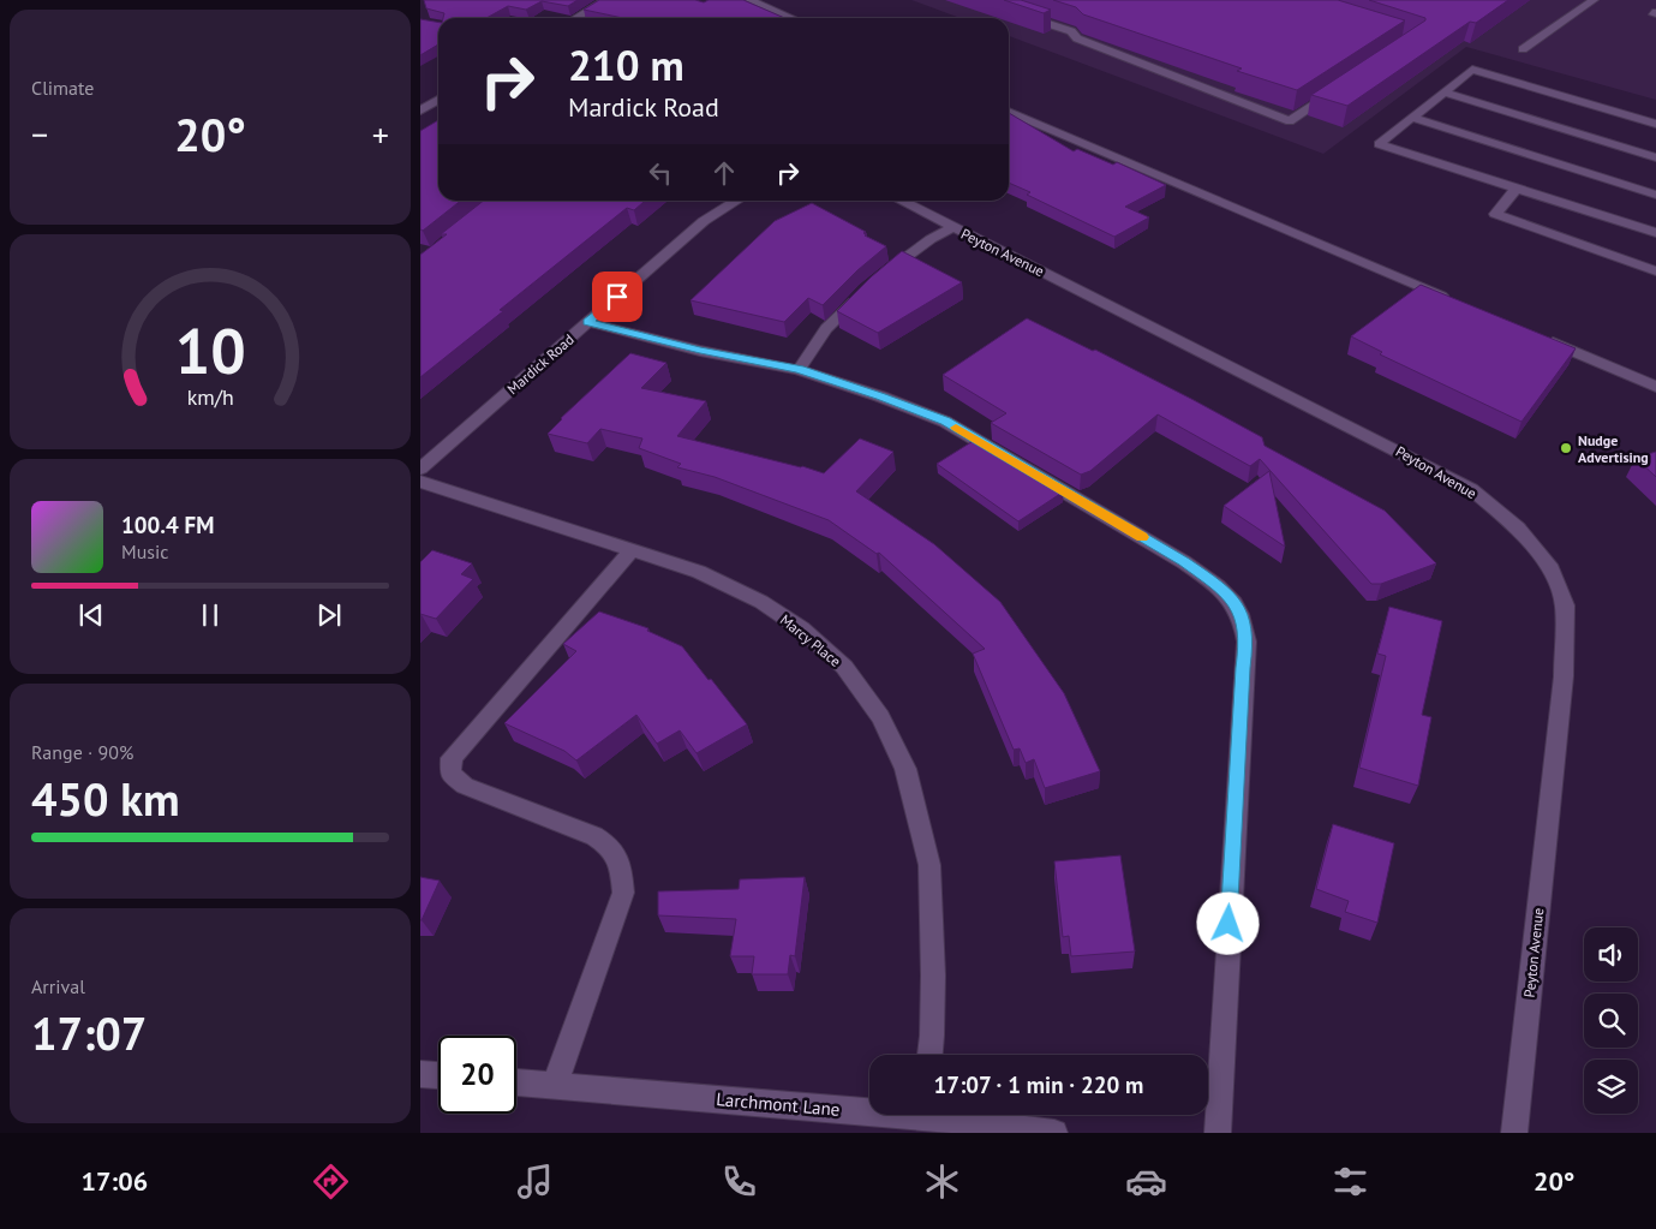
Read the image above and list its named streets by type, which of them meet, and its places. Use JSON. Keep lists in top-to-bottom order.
{
  "streets": {
    "street": [
      "Peyton Avenue",
      "Mardick Road",
      "Marcy Place",
      "Larchmont Lane"
    ]
  },
  "places": ["Nudge Advertising"],
  "page": {
    "tile": [
      "Climate",
      ["Range · 90%", "450 km"],
      ["Arrival", "17:07"]
    ],
    "turn": ["210 m", "Mardick Road"],
    "heat": ["−", "20°", "+"],
    "song": ["100.4 FM", "Music"],
    "limit": "20",
    "trip": "17:07 · 1 min · 220 m",
    "tabs": ["17:06", "20°"],
    "gauge": ["10", "km/h"]
  }
}
